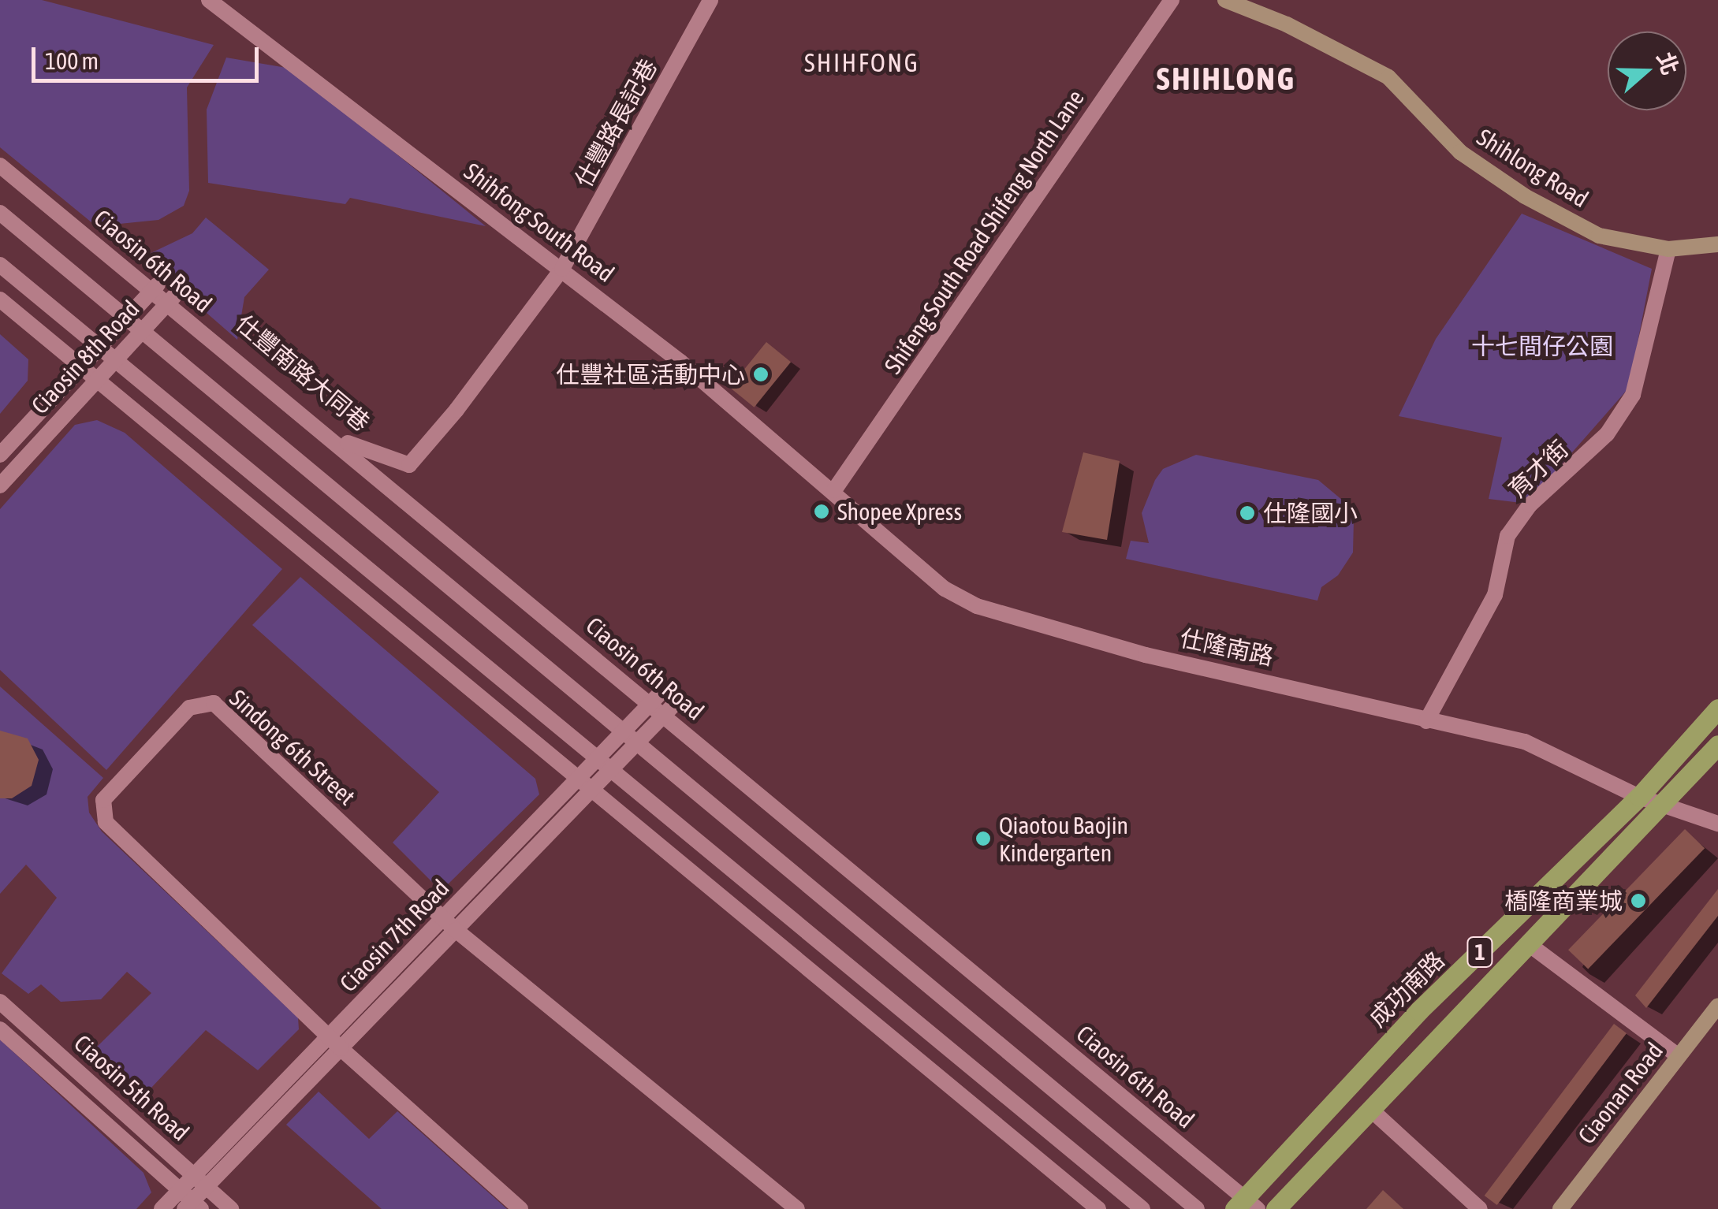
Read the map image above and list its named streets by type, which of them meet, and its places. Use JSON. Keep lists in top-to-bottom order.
{
  "streets": {
    "main road": ["1", "成功南路"],
    "street": [
      "仕豐路長記巷",
      "Shihlong Road",
      "Shihfong South Road",
      "Shifeng South Road Shifeng North Lane",
      "Ciaosin 6th Road",
      "Ciaosin 8th Road",
      "仕豐南路大同巷",
      "育才街",
      "仕隆南路",
      "Sindong 6th Street",
      "Ciaosin 7th Road",
      "Ciaosin 5th Road",
      "Ciaonan Road"
    ]
  },
  "crossings": [
    ["仕豐路長記巷", "Shihfong South Road"],
    ["仕豐路長記巷", "仕豐南路大同巷"],
    ["Shihlong Road", "育才街"],
    ["Shihfong South Road", "Shifeng South Road Shifeng North Lane"],
    ["Shihfong South Road", "仕隆南路"],
    ["Shifeng South Road Shifeng North Lane", "仕隆南路"],
    ["Ciaosin 6th Road", "Ciaosin 8th Road"],
    ["Ciaosin 6th Road", "仕豐南路大同巷"],
    ["Ciaosin 6th Road", "Ciaosin 7th Road"],
    ["Ciaosin 6th Road", "成功南路"],
    ["Ciaosin 8th Road", "仕豐南路大同巷"],
    ["育才街", "仕隆南路"],
    ["仕隆南路", "1"],
    ["仕隆南路", "成功南路"],
    ["Sindong 6th Street", "Ciaosin 7th Road"],
    ["Ciaosin 7th Road", "Ciaosin 5th Road"]
  ],
  "districts": ["SHIHFONG", "SHIHLONG"],
  "parks": ["十七間仔公園"],
  "places": [
    "仕豐社區活動中心",
    "Shopee Xpress",
    "仕隆國小",
    "Qiaotou Baojin Kindergarten",
    "橋隆商業城"
  ],
  "scale_bar": "100 m",
  "north": "right"
}
